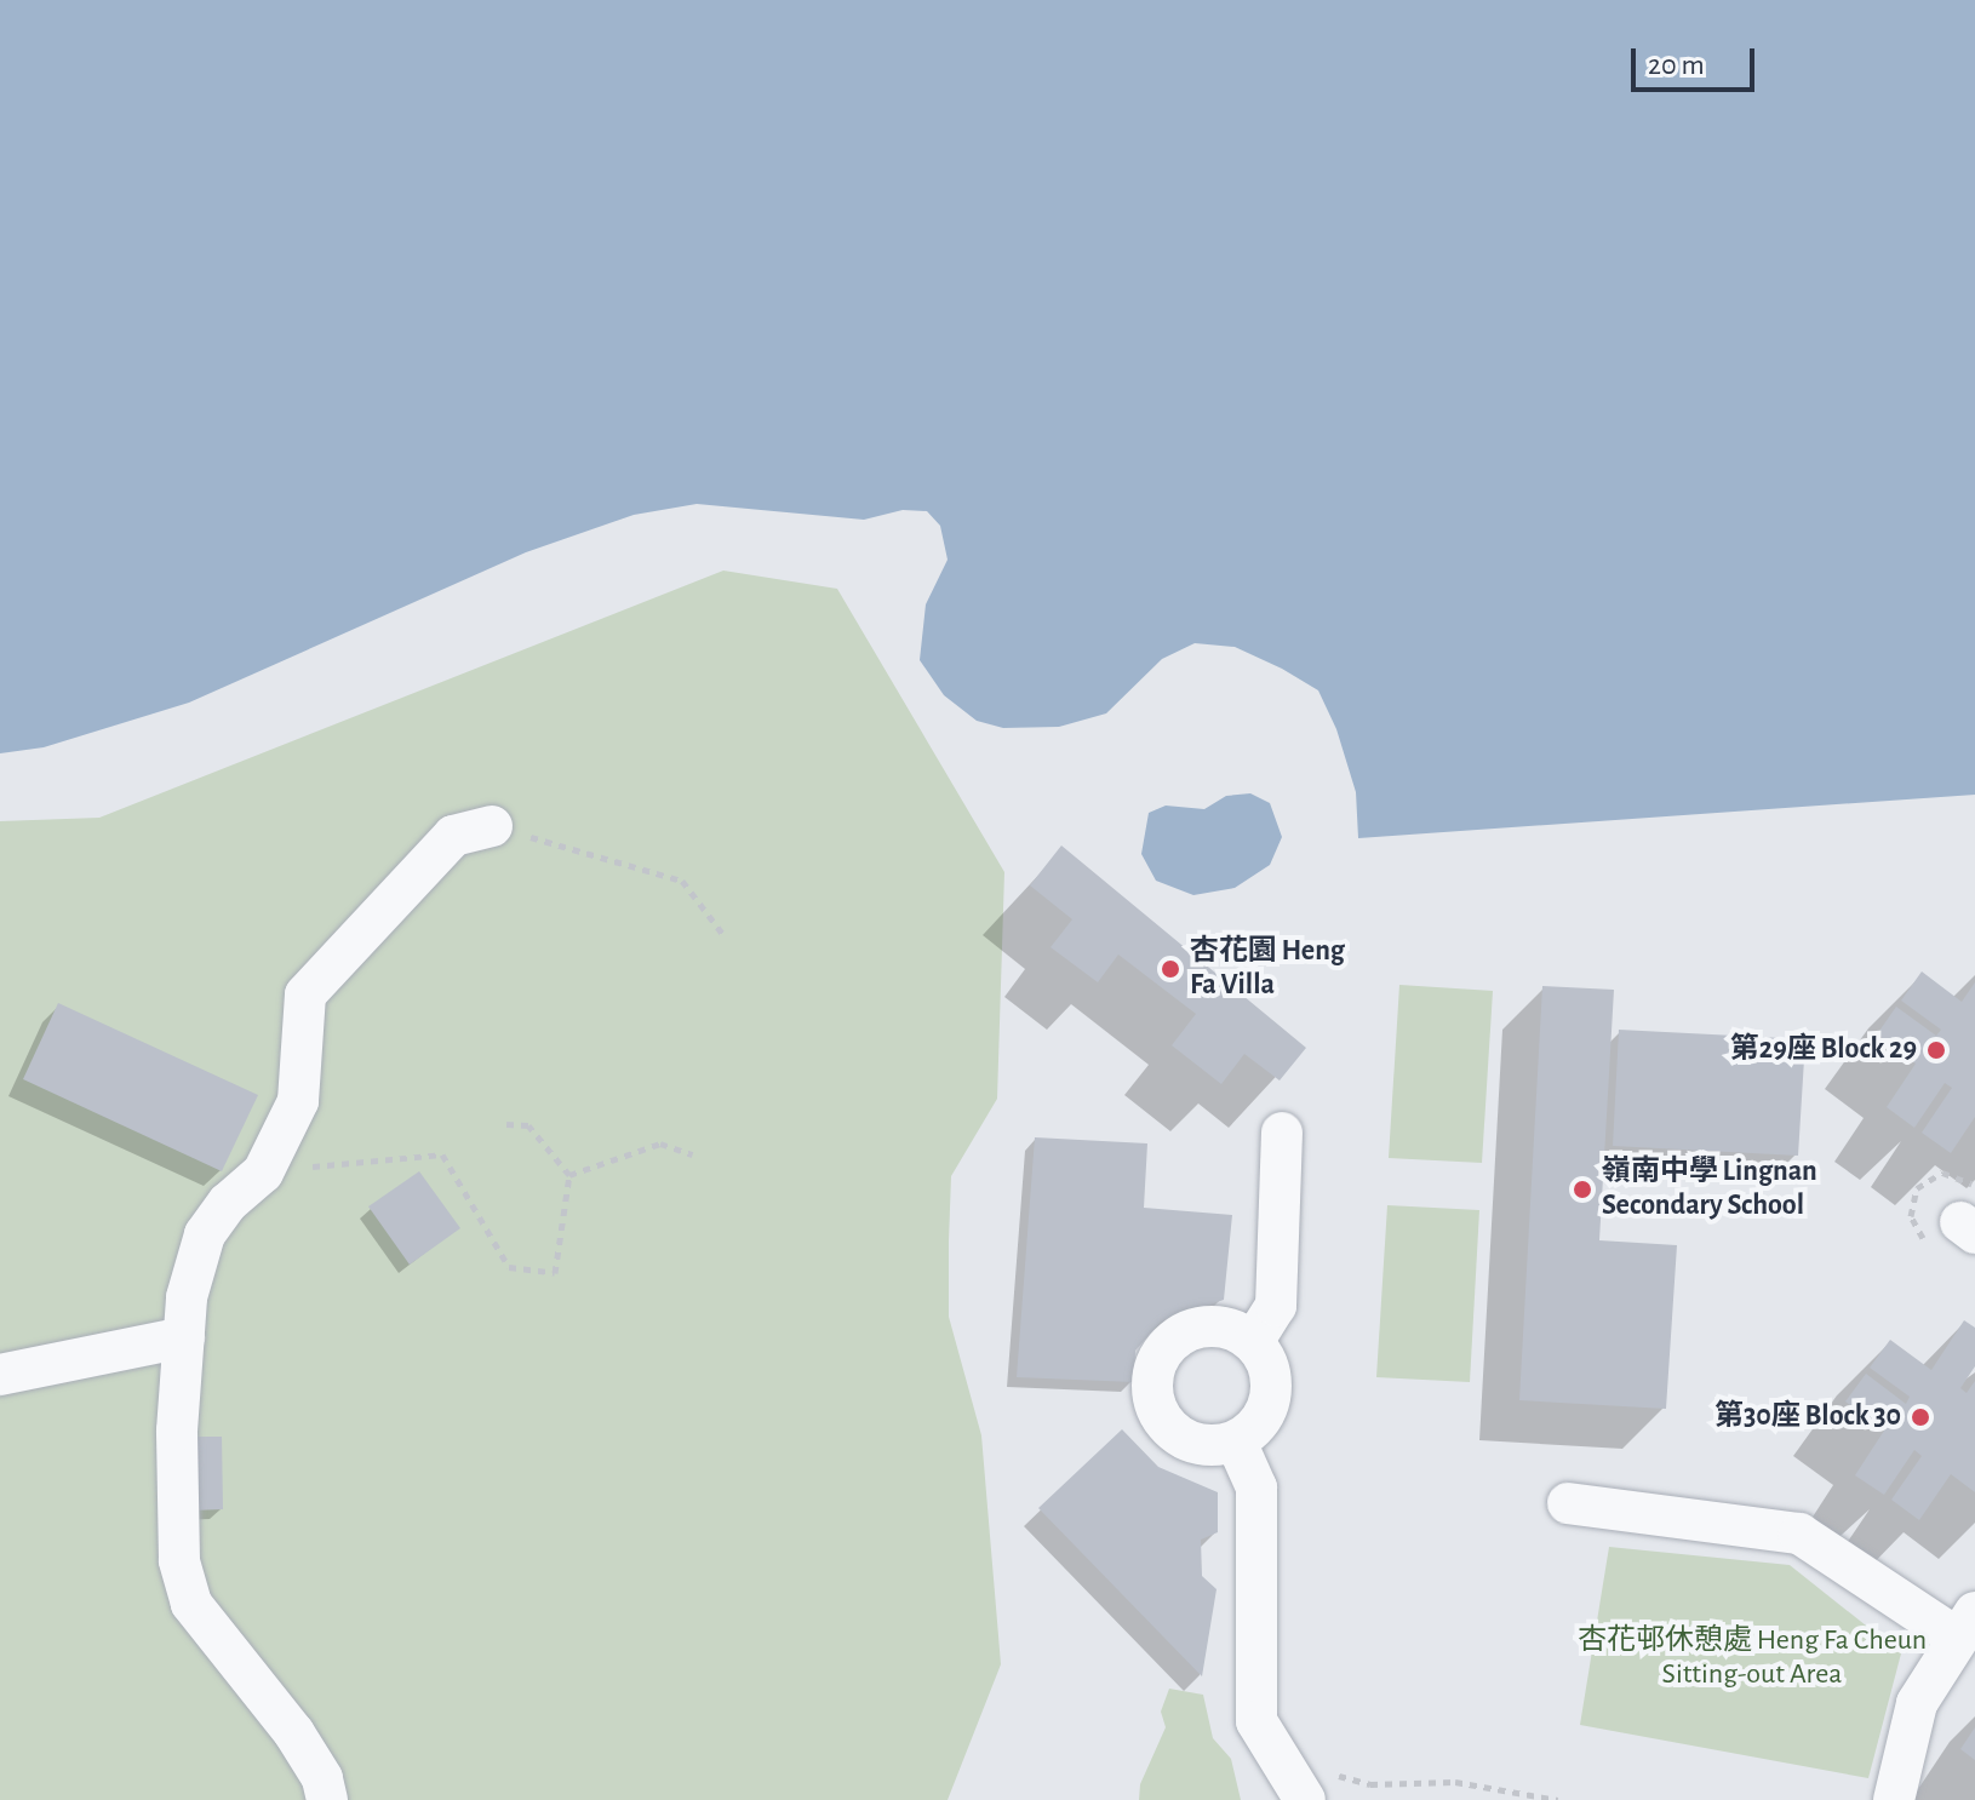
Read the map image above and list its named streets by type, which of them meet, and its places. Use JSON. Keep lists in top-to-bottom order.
{
  "parks": ["杏花邨休憩處 Heng Fa Cheun Sitting-out Area"],
  "places": [
    "杏花園 Heng Fa Villa",
    "第29座 Block 29",
    "嶺南中學 Lingnan Secondary School",
    "第30座 Block 30"
  ],
  "scale_bar": "20 m"
}
